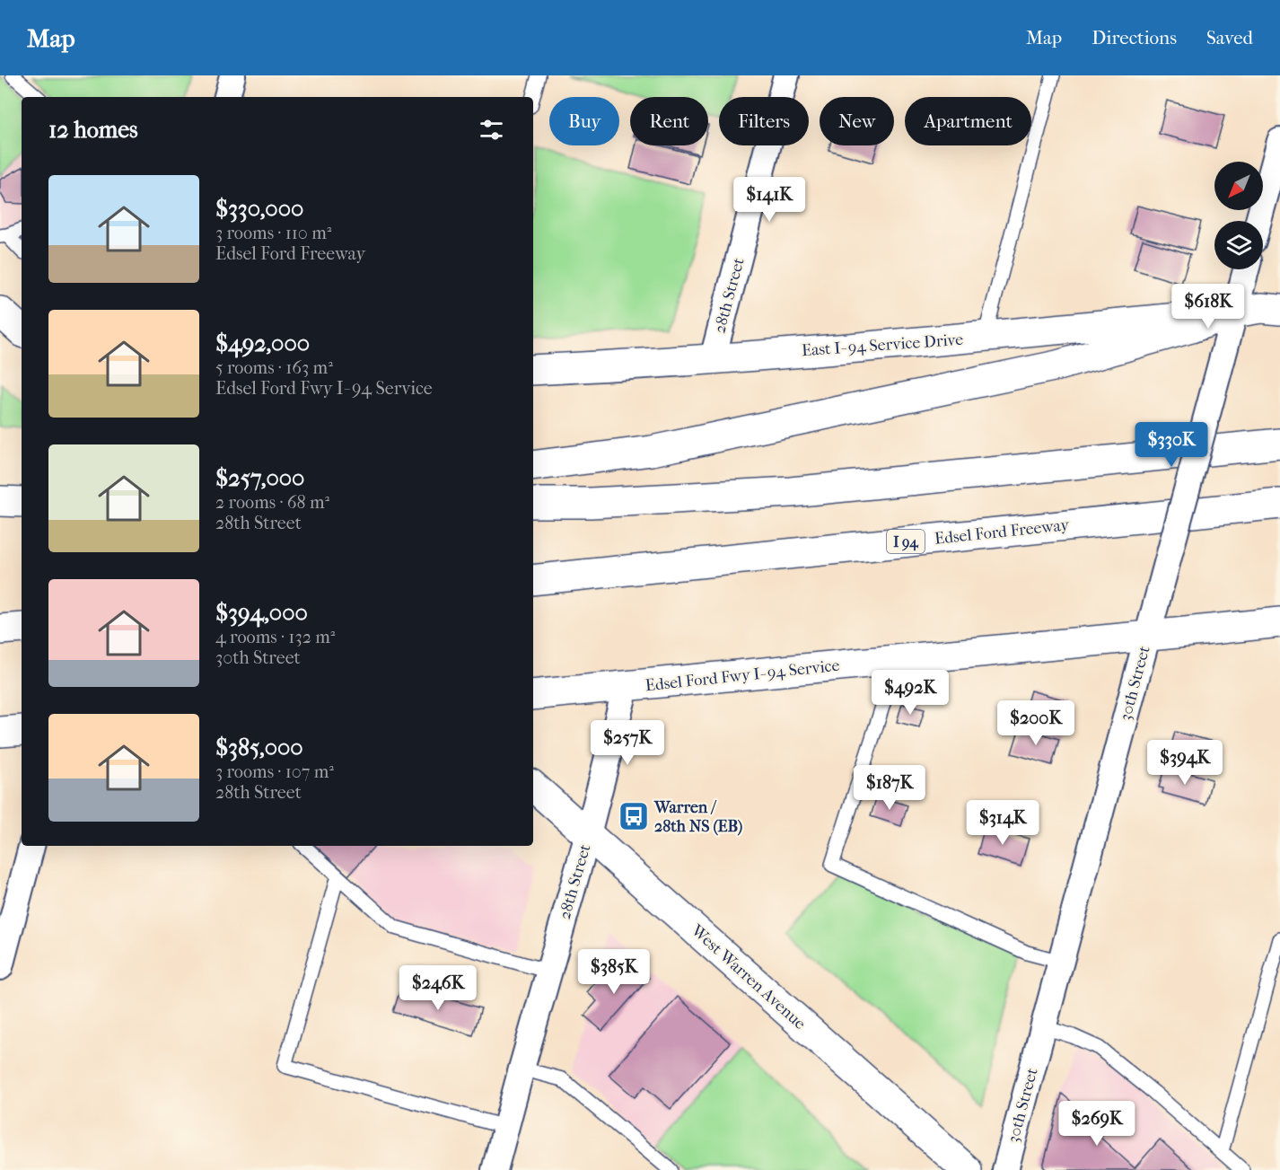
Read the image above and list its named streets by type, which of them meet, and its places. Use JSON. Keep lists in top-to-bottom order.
{
  "streets": {
    "main road": [
      "East I- 94 Service Drive",
      "Edsel Ford Freeway",
      "I 94",
      "Edsel Ford Fwy I- 94 Service",
      "West Warren Avenue"
    ],
    "street": ["28th Street", "30th Street"]
  },
  "crossings": [
    ["28th Street", "East I- 94 Service Drive"],
    ["28th Street", "Edsel Ford Fwy I- 94 Service"],
    ["28th Street", "West Warren Avenue"],
    ["East I- 94 Service Drive", "30th Street"],
    ["Edsel Ford Fwy I- 94 Service", "30th Street"]
  ],
  "places": {
    "bus stop": ["Warren / 28th NS (EB)"]
  },
  "north": "bottom left",
  "page": {
    "header": "Map",
    "nav": ["Map", "Directions", "Saved"],
    "chip": [
      "Buy",
      "Rent",
      "Filters",
      "New",
      "Apartment"
    ],
    "heading": "12 homes",
    "list": [
      {
        "name": "$330,000",
        "note": "3 rooms · 110 m² · Edsel Ford Freeway"
      },
      {
        "name": "$492,000",
        "note": "5 rooms · 163 m² · Edsel Ford Fwy I- 94 Service"
      },
      {
        "name": "$257,000",
        "note": "2 rooms · 68 m² · 28th Street"
      },
      {
        "name": "$394,000",
        "note": "4 rooms · 132 m² · 30th Street"
      },
      {
        "name": "$385,000",
        "note": "3 rooms · 107 m² · 28th Street"
      }
    ],
    "price": [
      "$141K",
      "$618K",
      "$330K",
      "$492K",
      "$200K",
      "$257K",
      "$394K",
      "$187K",
      "$314K",
      "$385K",
      "$246K",
      "$269K"
    ]
  }
}
